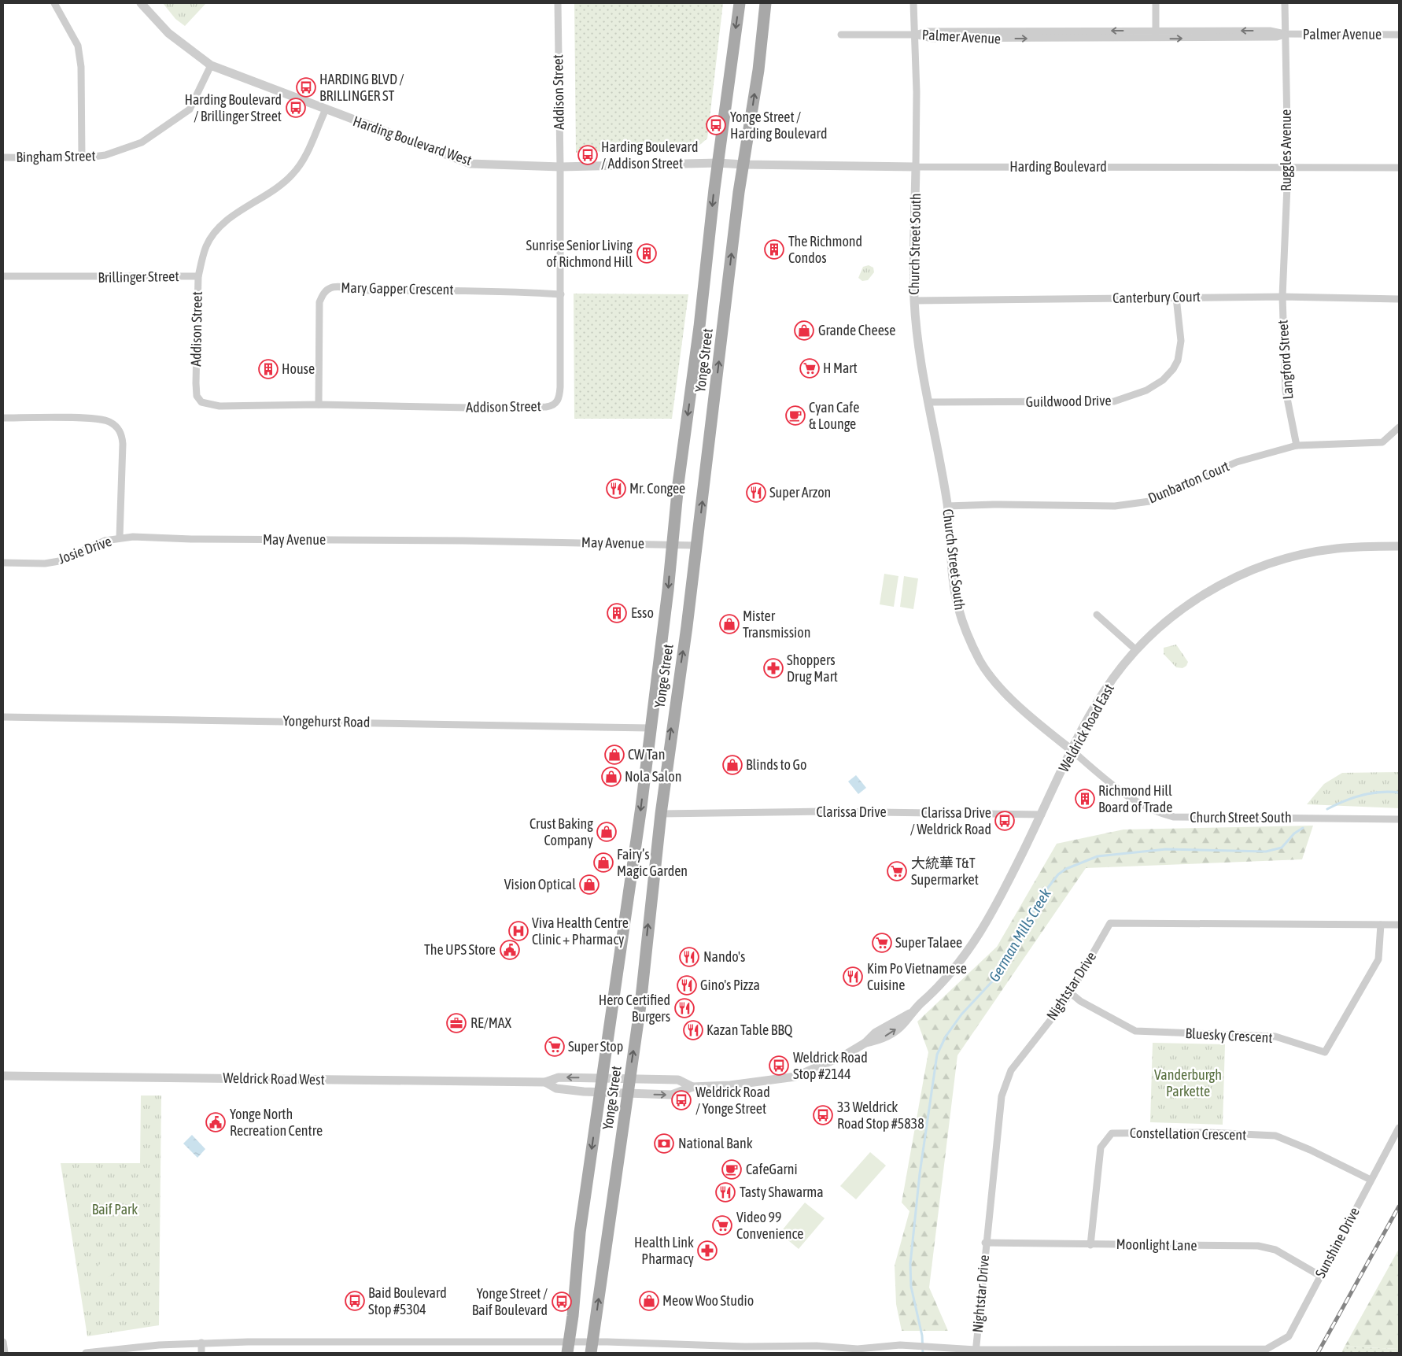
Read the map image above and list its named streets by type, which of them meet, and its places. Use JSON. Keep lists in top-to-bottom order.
{
  "streets": {
    "main road": ["Yonge Street"],
    "street": [
      "Palmer Avenue",
      "Addison Street",
      "Harding Boulevard West",
      "Ruggles Avenue",
      "Bingham Street",
      "Harding Boulevard",
      "Church Street South",
      "Brillinger Street",
      "Mary Gapper Crescent",
      "Canterbury Court",
      "Langford Street",
      "Guildwood Drive",
      "Dunbarton Court",
      "May Avenue",
      "Josie Drive",
      "Yongehurst Road",
      "Weldrick Road East",
      "Clarissa Drive",
      "Nightstar Drive",
      "Bluesky Crescent",
      "Weldrick Road West",
      "Constellation Crescent",
      "Sunshine Drive",
      "Moonlight Lane"
    ]
  },
  "crossings": [
    ["Palmer Avenue", "Ruggles Avenue"],
    ["Palmer Avenue", "Church Street South"],
    ["Addison Street", "Harding Boulevard West"],
    ["Addison Street", "Brillinger Street"],
    ["Addison Street", "Mary Gapper Crescent"],
    ["Harding Boulevard West", "Bingham Street"],
    ["Harding Boulevard West", "Harding Boulevard"],
    ["Harding Boulevard West", "Brillinger Street"],
    ["Harding Boulevard West", "Yonge Street"],
    ["Ruggles Avenue", "Harding Boulevard"],
    ["Ruggles Avenue", "Canterbury Court"],
    ["Ruggles Avenue", "Langford Street"],
    ["Harding Boulevard", "Church Street South"],
    ["Harding Boulevard", "Yonge Street"],
    ["Church Street South", "Canterbury Court"],
    ["Church Street South", "Guildwood Drive"],
    ["Church Street South", "Dunbarton Court"],
    ["Church Street South", "Weldrick Road East"],
    ["Canterbury Court", "Langford Street"],
    ["Canterbury Court", "Guildwood Drive"],
    ["Langford Street", "Dunbarton Court"],
    ["Yonge Street", "May Avenue"],
    ["Yonge Street", "Yongehurst Road"],
    ["Yonge Street", "Weldrick Road East"],
    ["Yonge Street", "Clarissa Drive"],
    ["Yonge Street", "Weldrick Road West"],
    ["May Avenue", "Josie Drive"],
    ["Weldrick Road East", "Clarissa Drive"],
    ["Weldrick Road East", "Weldrick Road West"],
    ["Nightstar Drive", "Bluesky Crescent"],
    ["Nightstar Drive", "Sunshine Drive"],
    ["Nightstar Drive", "Moonlight Lane"],
    ["Constellation Crescent", "Sunshine Drive"],
    ["Constellation Crescent", "Moonlight Lane"],
    ["Sunshine Drive", "Moonlight Lane"]
  ],
  "water": ["German Mills Creek"],
  "parks": ["Vanderburgh Parkette", "Baif Park"],
  "places": {
    "bus stop": [
      "HARDING BLVD / BRILLINGER ST",
      "Harding Boulevard / Brillinger Street",
      "Yonge Street / Harding Boulevard",
      "Harding Boulevard / Addison Street",
      "Clarissa Drive / Weldrick Road",
      "Weldrick Road Stop #2144",
      "Weldrick Road / Yonge Street",
      "33 Weldrick Road Stop #5838",
      "Baid Boulevard Stop #5304",
      "Yonge Street / Baif Boulevard"
    ],
    "building": [
      "The Richmond Condos",
      "Sunrise Senior Living of Richmond Hill",
      "House",
      "Esso",
      "Richmond Hill Board of Trade"
    ],
    "shop": [
      "Grande Cheese",
      "Mister Transmission",
      "CW Tan",
      "Blinds to Go",
      "Nola Salon",
      "Crust Baking Company",
      "Fairy’s Magic Garden",
      "Vision Optical",
      "Meow Woo Studio"
    ],
    "supermarket": [
      "H Mart",
      "大統華 T&T Supermarket",
      "Super Talaee",
      "Super Stop",
      "Video 99 Convenience"
    ],
    "cafe": ["Cyan Cafe & Lounge", "CafeGarni"],
    "restaurant": [
      "Mr. Congee",
      "Super Arzon",
      "Nando's",
      "Kim Po Vietnamese Cuisine",
      "Gino's Pizza",
      "Hero Certified Burgers",
      "Kazan Table BBQ",
      "Tasty Shawarma"
    ],
    "pharmacy": ["Shoppers Drug Mart", "Health Link Pharmacy"],
    "hospital": ["Viva Health Centre Clinic + Pharmacy"],
    "public building": ["The UPS Store", "Yonge North Recreation Centre"],
    "office": ["RE/MAX"],
    "bank": ["National Bank"]
  }
}
